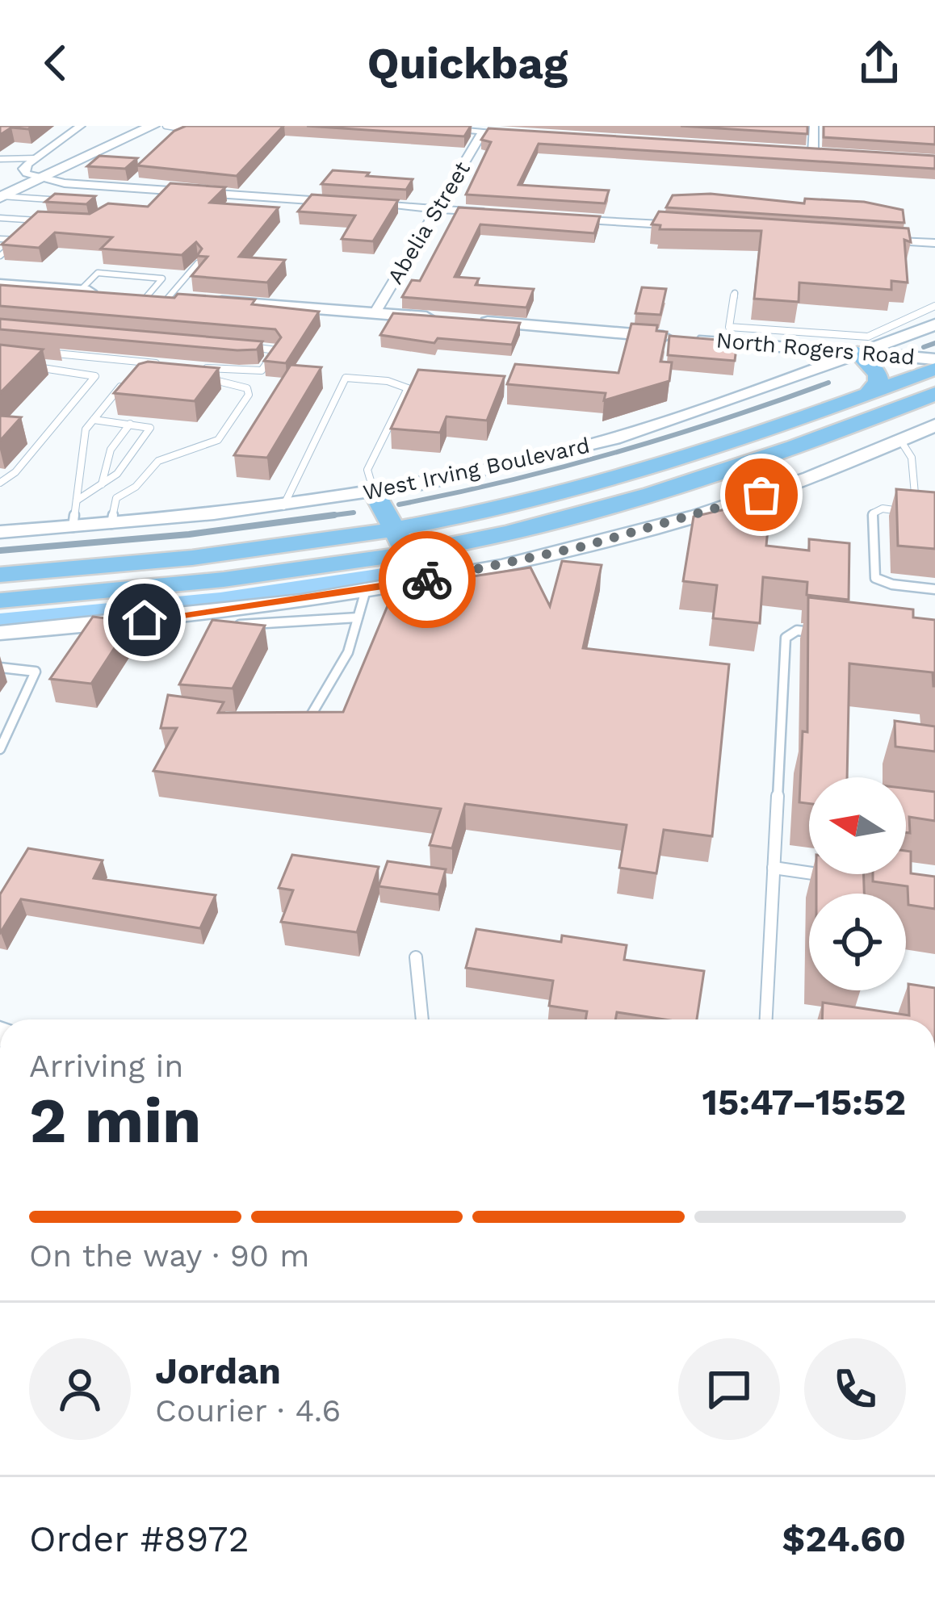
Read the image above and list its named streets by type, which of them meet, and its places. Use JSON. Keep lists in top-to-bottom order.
{
  "streets": {
    "main road": ["West Irving Boulevard"],
    "street": ["Abelia Street", "North Rogers Road"]
  },
  "crossings": [
    ["North Rogers Road", "West Irving Boulevard"]
  ],
  "north": "left",
  "page": {
    "header": "Quickbag",
    "heading": ["2 min", "Arriving in", "15:47–15:52"],
    "panel": [
      "Jordan",
      "Courier · 4.6",
      "Order #8972",
      "$24.60"
    ],
    "bar": "On the way · 90 m"
  }
}
